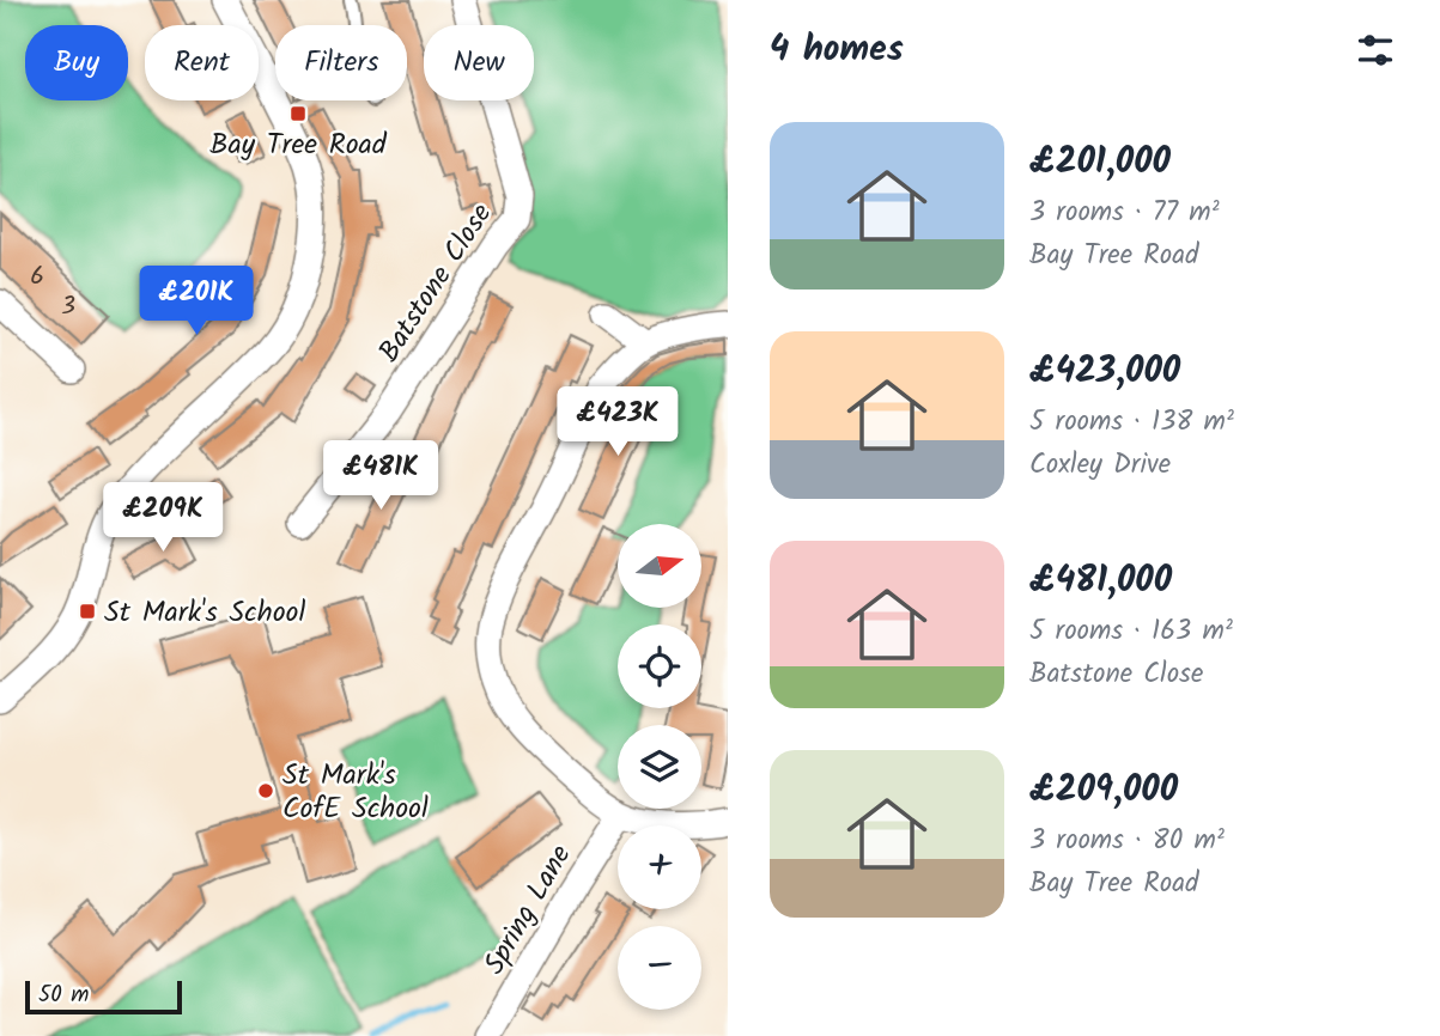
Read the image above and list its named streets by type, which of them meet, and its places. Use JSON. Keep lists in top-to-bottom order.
{
  "streets": {
    "street": ["Batstone Close", "Spring Lane"]
  },
  "places": {
    "transit": ["Bay Tree Road", "St Mark's School"],
    "other": ["St Mark's CofE School"]
  },
  "house_numbers": ["6", "3"],
  "scale_bar": "50 m",
  "north": "right",
  "page": {
    "heading": "4 homes",
    "chip": [
      "Buy",
      "Rent",
      "Filters",
      "New"
    ],
    "list": [
      {
        "name": "£201,000",
        "note": "3 rooms · 77 m² · Bay Tree Road"
      },
      {
        "name": "£423,000",
        "note": "5 rooms · 138 m² · Coxley Drive"
      },
      {
        "name": "£481,000",
        "note": "5 rooms · 163 m² · Batstone Close"
      },
      {
        "name": "£209,000",
        "note": "3 rooms · 80 m² · Bay Tree Road"
      }
    ],
    "price": [
      "£201K",
      "£423K",
      "£481K",
      "£209K"
    ],
    "map_buttons": ["+", "−"],
    "scale": "50 m"
  }
}
